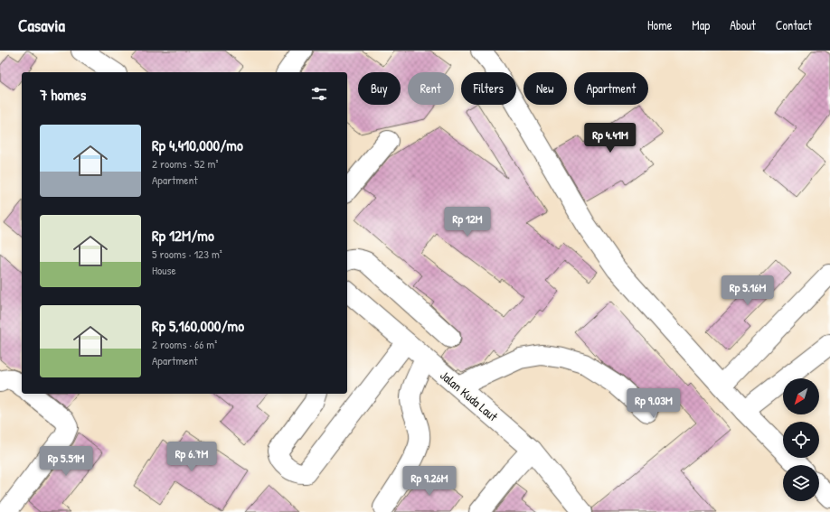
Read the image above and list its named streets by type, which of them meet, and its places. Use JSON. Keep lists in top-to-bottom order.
{
  "streets": {
    "lane": ["Jalan Kuda Laut"]
  },
  "north": "bottom left",
  "page": {
    "header": "Casavia",
    "nav": [
      "Home",
      "Map",
      "About",
      "Contact"
    ],
    "chip": [
      "Buy",
      "Rent",
      "Filters",
      "New",
      "Apartment"
    ],
    "heading": "7 homes",
    "list": [
      {
        "name": "Rp 4,410,000/mo",
        "note": "2 rooms · 52 m² · Apartment"
      },
      {
        "name": "Rp 12M/mo",
        "note": "5 rooms · 123 m² · House"
      },
      {
        "name": "Rp 5,160,000/mo",
        "note": "2 rooms · 66 m² · Apartment"
      }
    ],
    "price": [
      "Rp 4.41M",
      "Rp 12M",
      "Rp 5.16M",
      "Rp 9.03M",
      "Rp 6.7M",
      "Rp 5.51M",
      "Rp 9.26M"
    ]
  }
}
